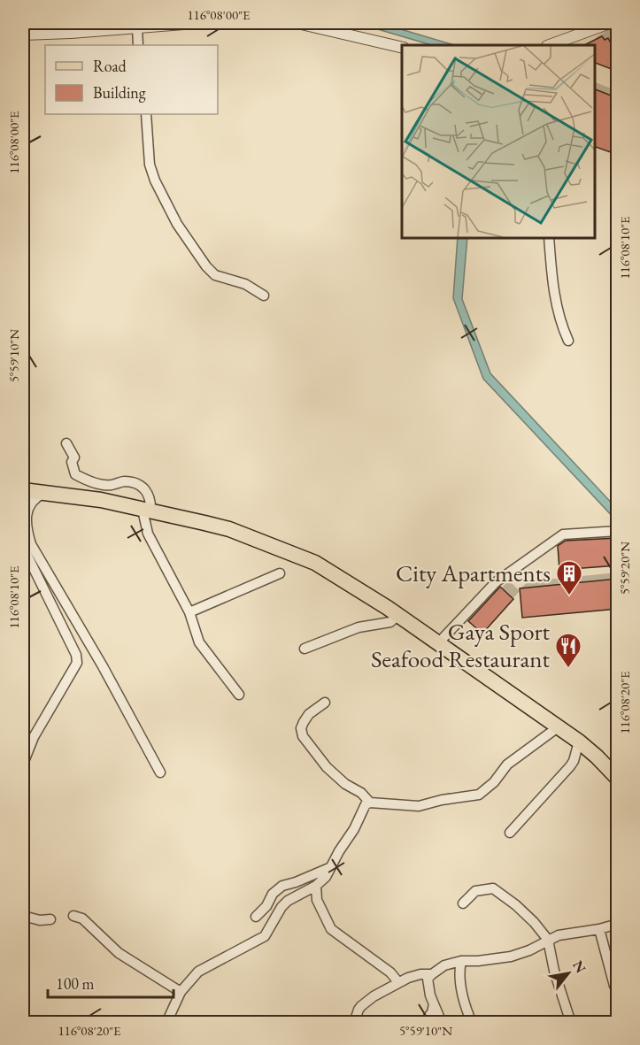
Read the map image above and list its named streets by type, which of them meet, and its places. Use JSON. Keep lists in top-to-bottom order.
{
  "places": {
    "building": ["City Apartments"],
    "restaurant": ["Gaya Sport Seafood Restaurant"]
  },
  "legend": ["Road", "Building"],
  "scale_bar": "100 m",
  "north": "top right",
  "coordinates": [
    "116°08'00\"E",
    "116°08'10\"E",
    "5°59'10\"N",
    "5°59'20\"N",
    "116°08'20\"E"
  ]
}
